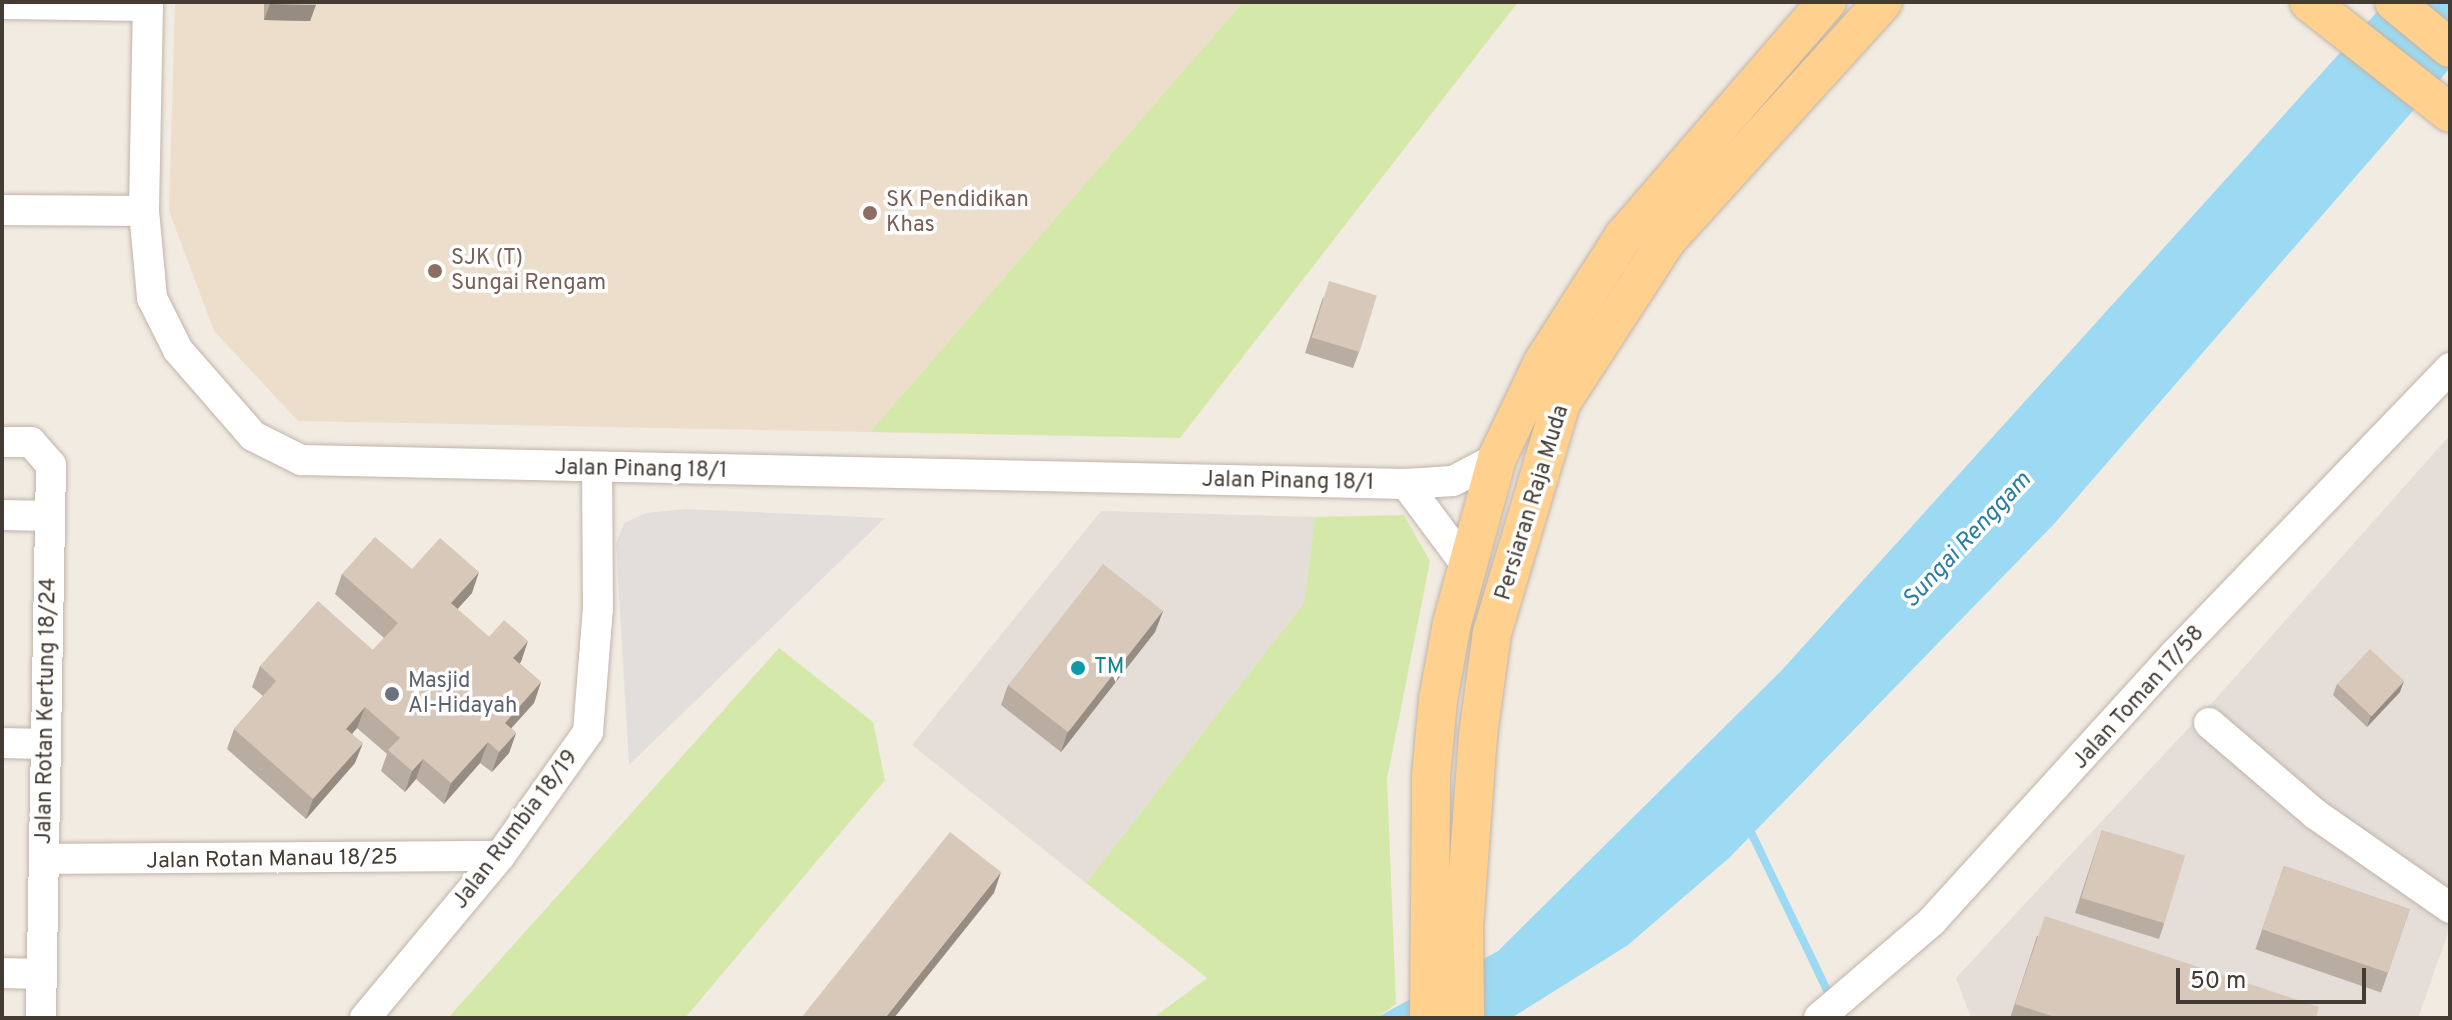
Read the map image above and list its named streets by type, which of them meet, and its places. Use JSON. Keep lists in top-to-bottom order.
{
  "streets": {
    "main road": ["Persiaran Raja Muda"],
    "street": [
      "Jalan Pinang 18/1",
      "Jalan Toman 17/58",
      "Jalan Rotan Kertung 18/24",
      "Jalan Rumbia 18/19",
      "Jalan Rotan Manau 18/25"
    ]
  },
  "crossings": [
    ["Jalan Pinang 18/1", "Persiaran Raja Muda"],
    ["Jalan Pinang 18/1", "Jalan Rumbia 18/19"],
    ["Jalan Rotan Kertung 18/24", "Jalan Rotan Manau 18/25"],
    ["Jalan Rumbia 18/19", "Jalan Rotan Manau 18/25"]
  ],
  "water": ["Sungai Renggam"],
  "places": [
    "SK Pendidikan Khas",
    "SJK (T) Sungai Rengam",
    "TM",
    "Masjid Al-Hidayah"
  ],
  "scale_bar": "50 m"
}
